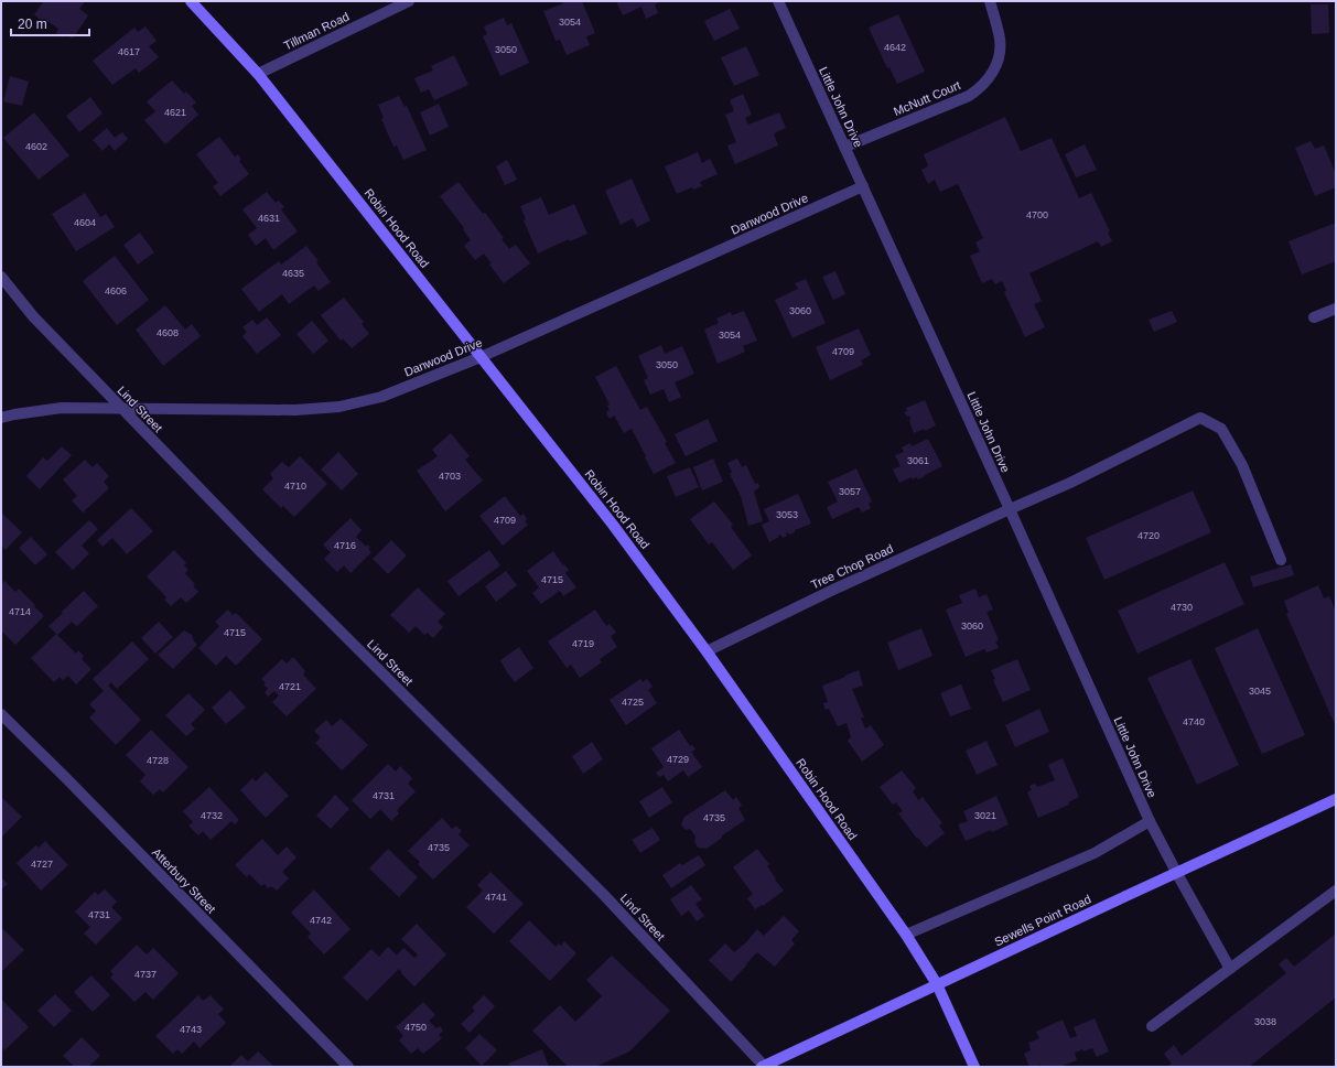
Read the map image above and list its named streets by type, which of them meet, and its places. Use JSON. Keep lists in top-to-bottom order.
{
  "streets": {
    "street": [
      "Tillman Road",
      "McNutt Court",
      "Little John Drive",
      "Danwood Drive",
      "Robin Hood Road",
      "Lind Street",
      "Tree Chop Road",
      "Atterbury Street",
      "Sewells Point Road"
    ]
  },
  "crossings": [
    ["Tillman Road", "Robin Hood Road"],
    ["McNutt Court", "Little John Drive"],
    ["Little John Drive", "Danwood Drive"],
    ["Little John Drive", "Tree Chop Road"],
    ["Little John Drive", "Sewells Point Road"],
    ["Danwood Drive", "Robin Hood Road"],
    ["Danwood Drive", "Lind Street"],
    ["Robin Hood Road", "Tree Chop Road"],
    ["Robin Hood Road", "Sewells Point Road"],
    ["Lind Street", "Sewells Point Road"]
  ],
  "house_numbers": [
    "3054",
    "4642",
    "3050",
    "4617",
    "4621",
    "4602",
    "4700",
    "4631",
    "4604",
    "4635",
    "4606",
    "3060",
    "4608",
    "3054",
    "4709",
    "3050",
    "3061",
    "4703",
    "4710",
    "3057",
    "3053",
    "4709",
    "4720",
    "4716",
    "4715",
    "4730",
    "4714",
    "3060",
    "4715",
    "4719",
    "4721",
    "3045",
    "4725",
    "4740",
    "4729",
    "4728",
    "4731",
    "4732",
    "3021",
    "4735",
    "4735",
    "4727",
    "4741",
    "4731",
    "4742",
    "4737",
    "3038",
    "4750",
    "4743"
  ],
  "scale_bar": "20 m"
}
